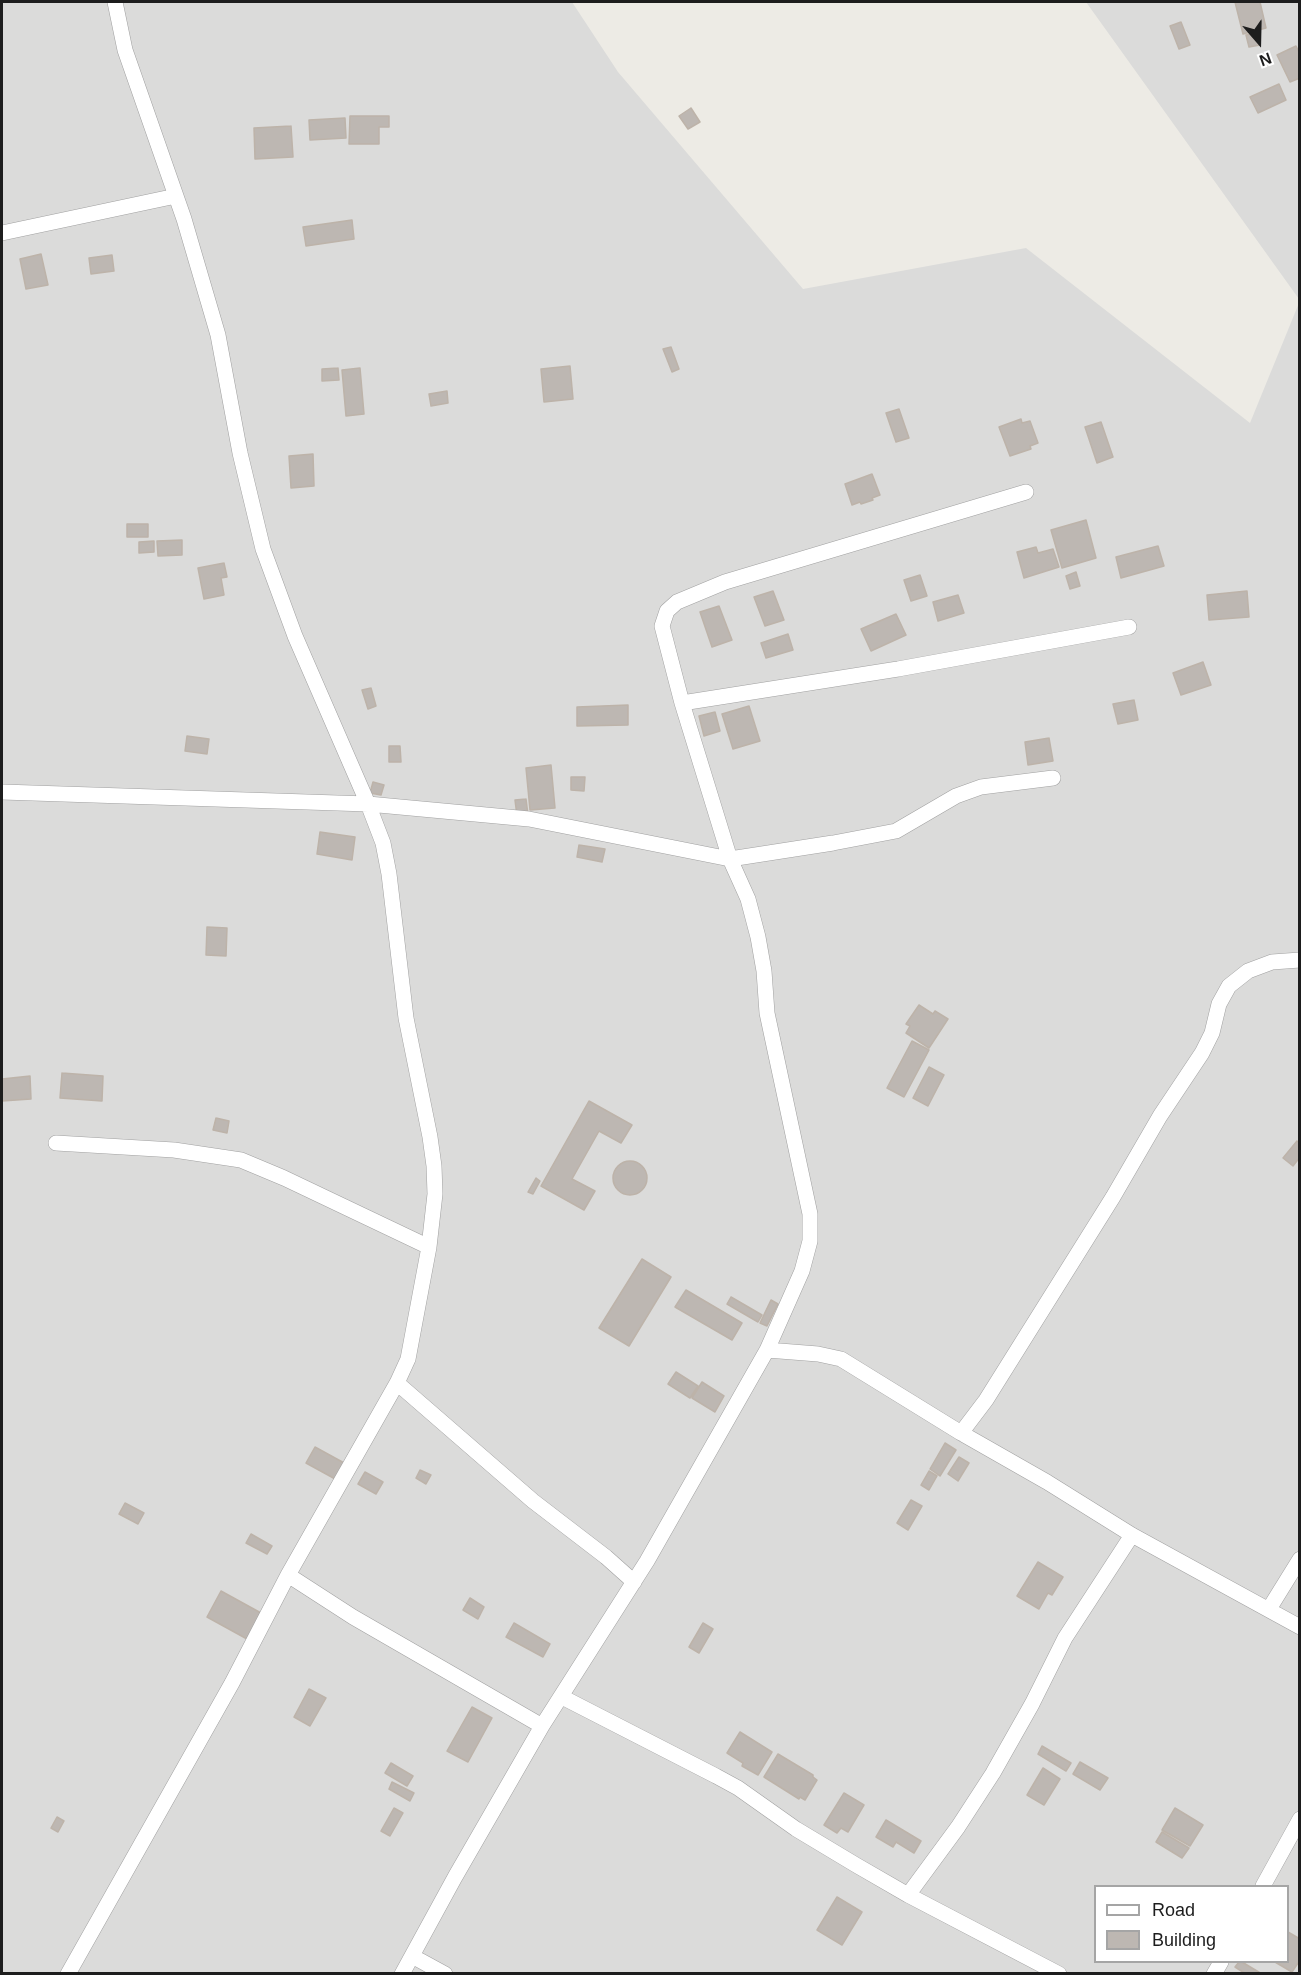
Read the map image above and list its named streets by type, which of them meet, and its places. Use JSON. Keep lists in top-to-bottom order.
{
  "legend": ["Road", "Building"],
  "north": "bottom"
}
